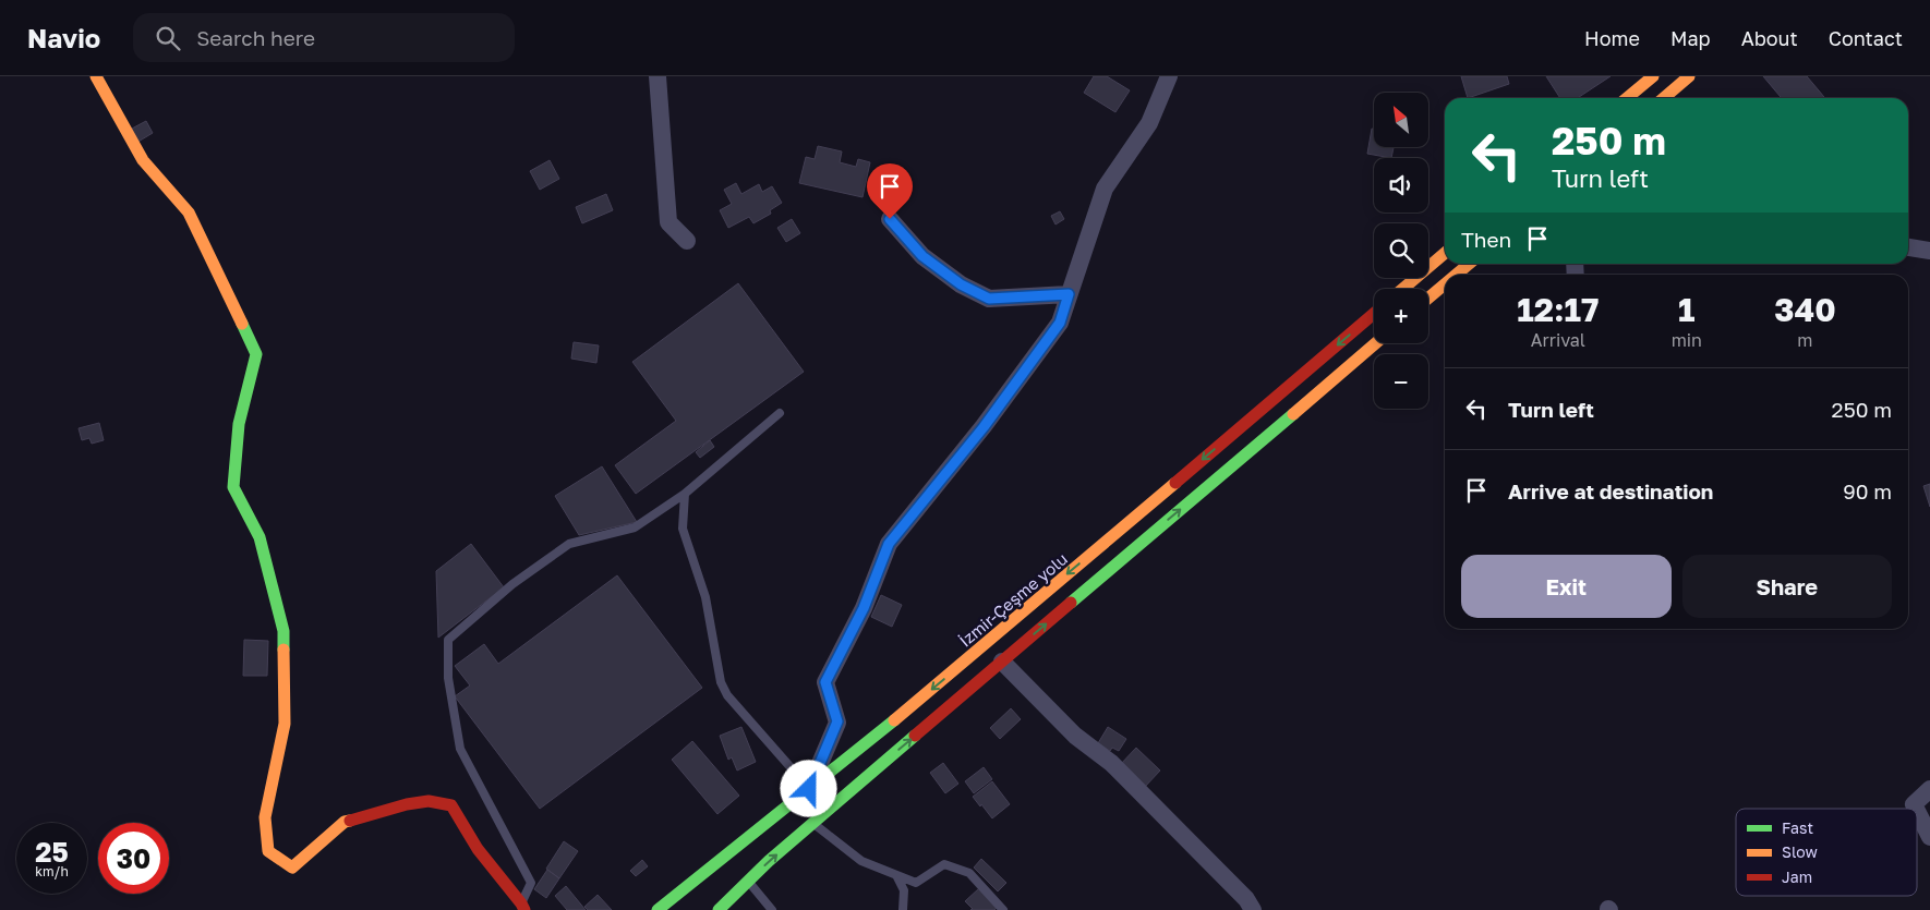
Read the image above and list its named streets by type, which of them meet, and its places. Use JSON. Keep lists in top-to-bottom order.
{
  "streets": {
    "main road": ["İzmir-Çeşme yolu"]
  },
  "legend": ["Fast", "Slow", "Jam"],
  "north": "top left",
  "page": {
    "header": "Navio",
    "search": "Search here",
    "nav": [
      "Home",
      "Map",
      "About",
      "Contact"
    ],
    "map_buttons": ["+", "−"],
    "turn": ["250 m", "Turn left"],
    "then": "Then",
    "eta": [
      "12:17",
      "Arrival",
      "1",
      "min",
      "340",
      "m"
    ],
    "list": [
      {
        "name": "Turn left",
        "value": "250 m"
      },
      {
        "name": "Arrive at destination",
        "value": "90 m"
      }
    ],
    "buttons": ["Exit", "Share"],
    "speed": "25 km/h",
    "limit": "30"
  }
}
